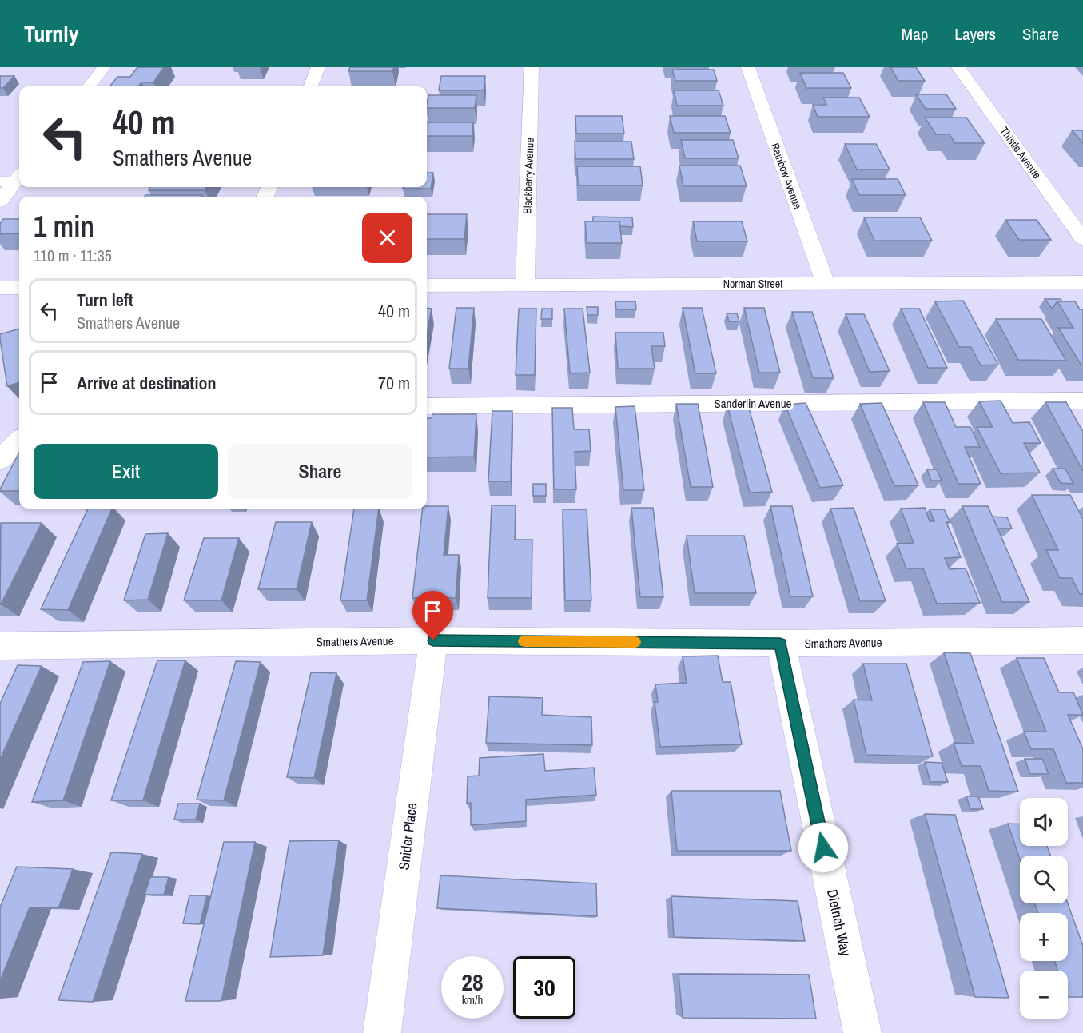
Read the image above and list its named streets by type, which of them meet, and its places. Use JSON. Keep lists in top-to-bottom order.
{
  "streets": {
    "street": [
      "Thistle Avenue",
      "Blackberry Avenue",
      "Rainbow Avenue",
      "Norman Street",
      "Sanderlin Avenue",
      "Smathers Avenue",
      "Snider Place",
      "Dietrich Way"
    ]
  },
  "crossings": [
    ["Blackberry Avenue", "Norman Street"],
    ["Rainbow Avenue", "Norman Street"],
    ["Smathers Avenue", "Snider Place"],
    ["Smathers Avenue", "Dietrich Way"]
  ],
  "page": {
    "header": "Turnly",
    "nav": ["Map", "Layers", "Share"],
    "turn": ["40 m", "Smathers Avenue"],
    "heading": ["1 min", "110 m · 11:35"],
    "list": [
      {
        "name": "Turn left",
        "note": "Smathers Avenue",
        "value": "40 m"
      },
      {
        "name": "Arrive at destination",
        "value": "70 m"
      }
    ],
    "buttons": ["Exit", "Share"],
    "map_buttons": ["+", "−"],
    "speed": "28 km/h",
    "limit": "30"
  }
}
